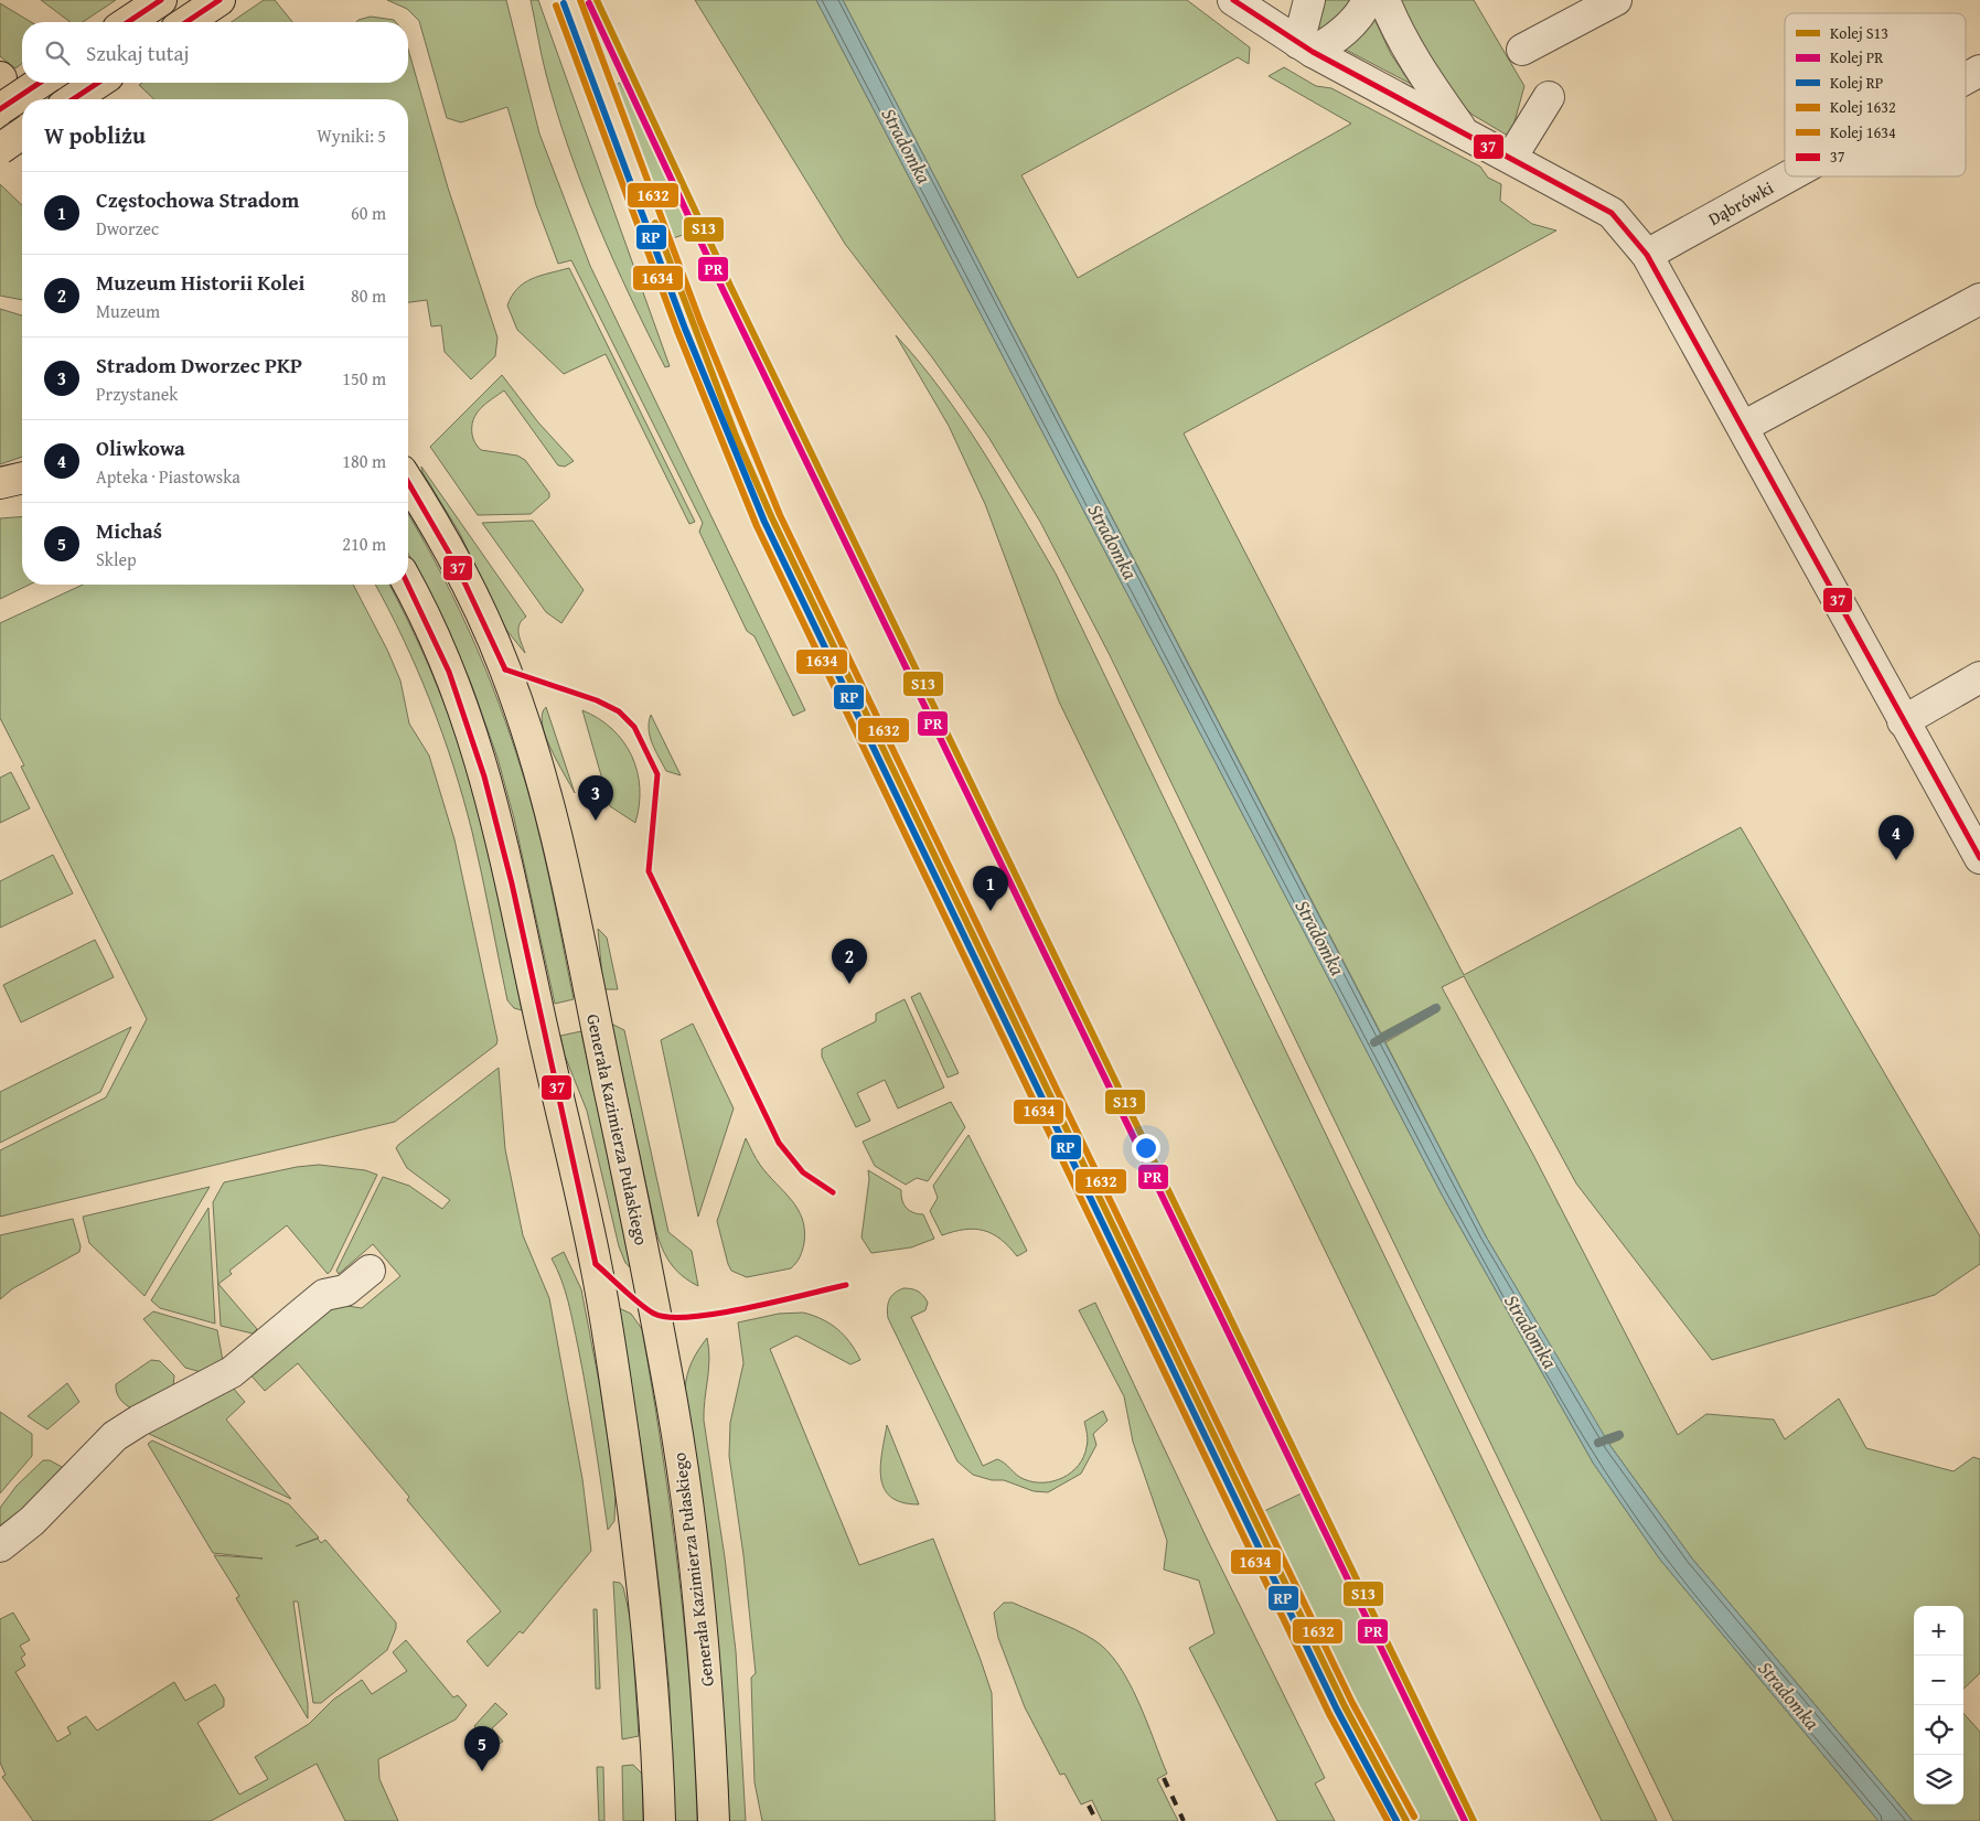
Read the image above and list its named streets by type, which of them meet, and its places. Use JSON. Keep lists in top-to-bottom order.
{
  "streets": {
    "main road": ["Generała Kazimierza Pułaskiego"],
    "street": ["Dąbrówki"]
  },
  "water": ["Stradomka"],
  "lines": [
    "rail line S13",
    "rail line 1632",
    "transit line 37",
    "rail line PR",
    "rail line RP",
    "rail line 1634"
  ],
  "legend": [
    "Kolej S13",
    "Kolej PR",
    "Kolej RP",
    "Kolej 1632",
    "Kolej 1634",
    "37"
  ],
  "page": {
    "search": "Szukaj tutaj",
    "heading": ["W pobliżu", "Wyniki: 5"],
    "list": [
      {
        "mark": "1",
        "name": "Częstochowa Stradom",
        "note": "Dworzec",
        "value": "60 m"
      },
      {
        "mark": "2",
        "name": "Muzeum Historii Kolei",
        "note": "Muzeum",
        "value": "80 m"
      },
      {
        "mark": "3",
        "name": "Stradom Dworzec PKP",
        "note": "Przystanek",
        "value": "150 m"
      },
      {
        "mark": "4",
        "name": "Oliwkowa",
        "note": "Apteka · Piastowska",
        "value": "180 m"
      },
      {
        "mark": "5",
        "name": "Michaś",
        "note": "Sklep",
        "value": "210 m"
      }
    ],
    "pins": [
      "3",
      "4",
      "1",
      "2",
      "5"
    ],
    "map_buttons": ["+", "−"]
  }
}
